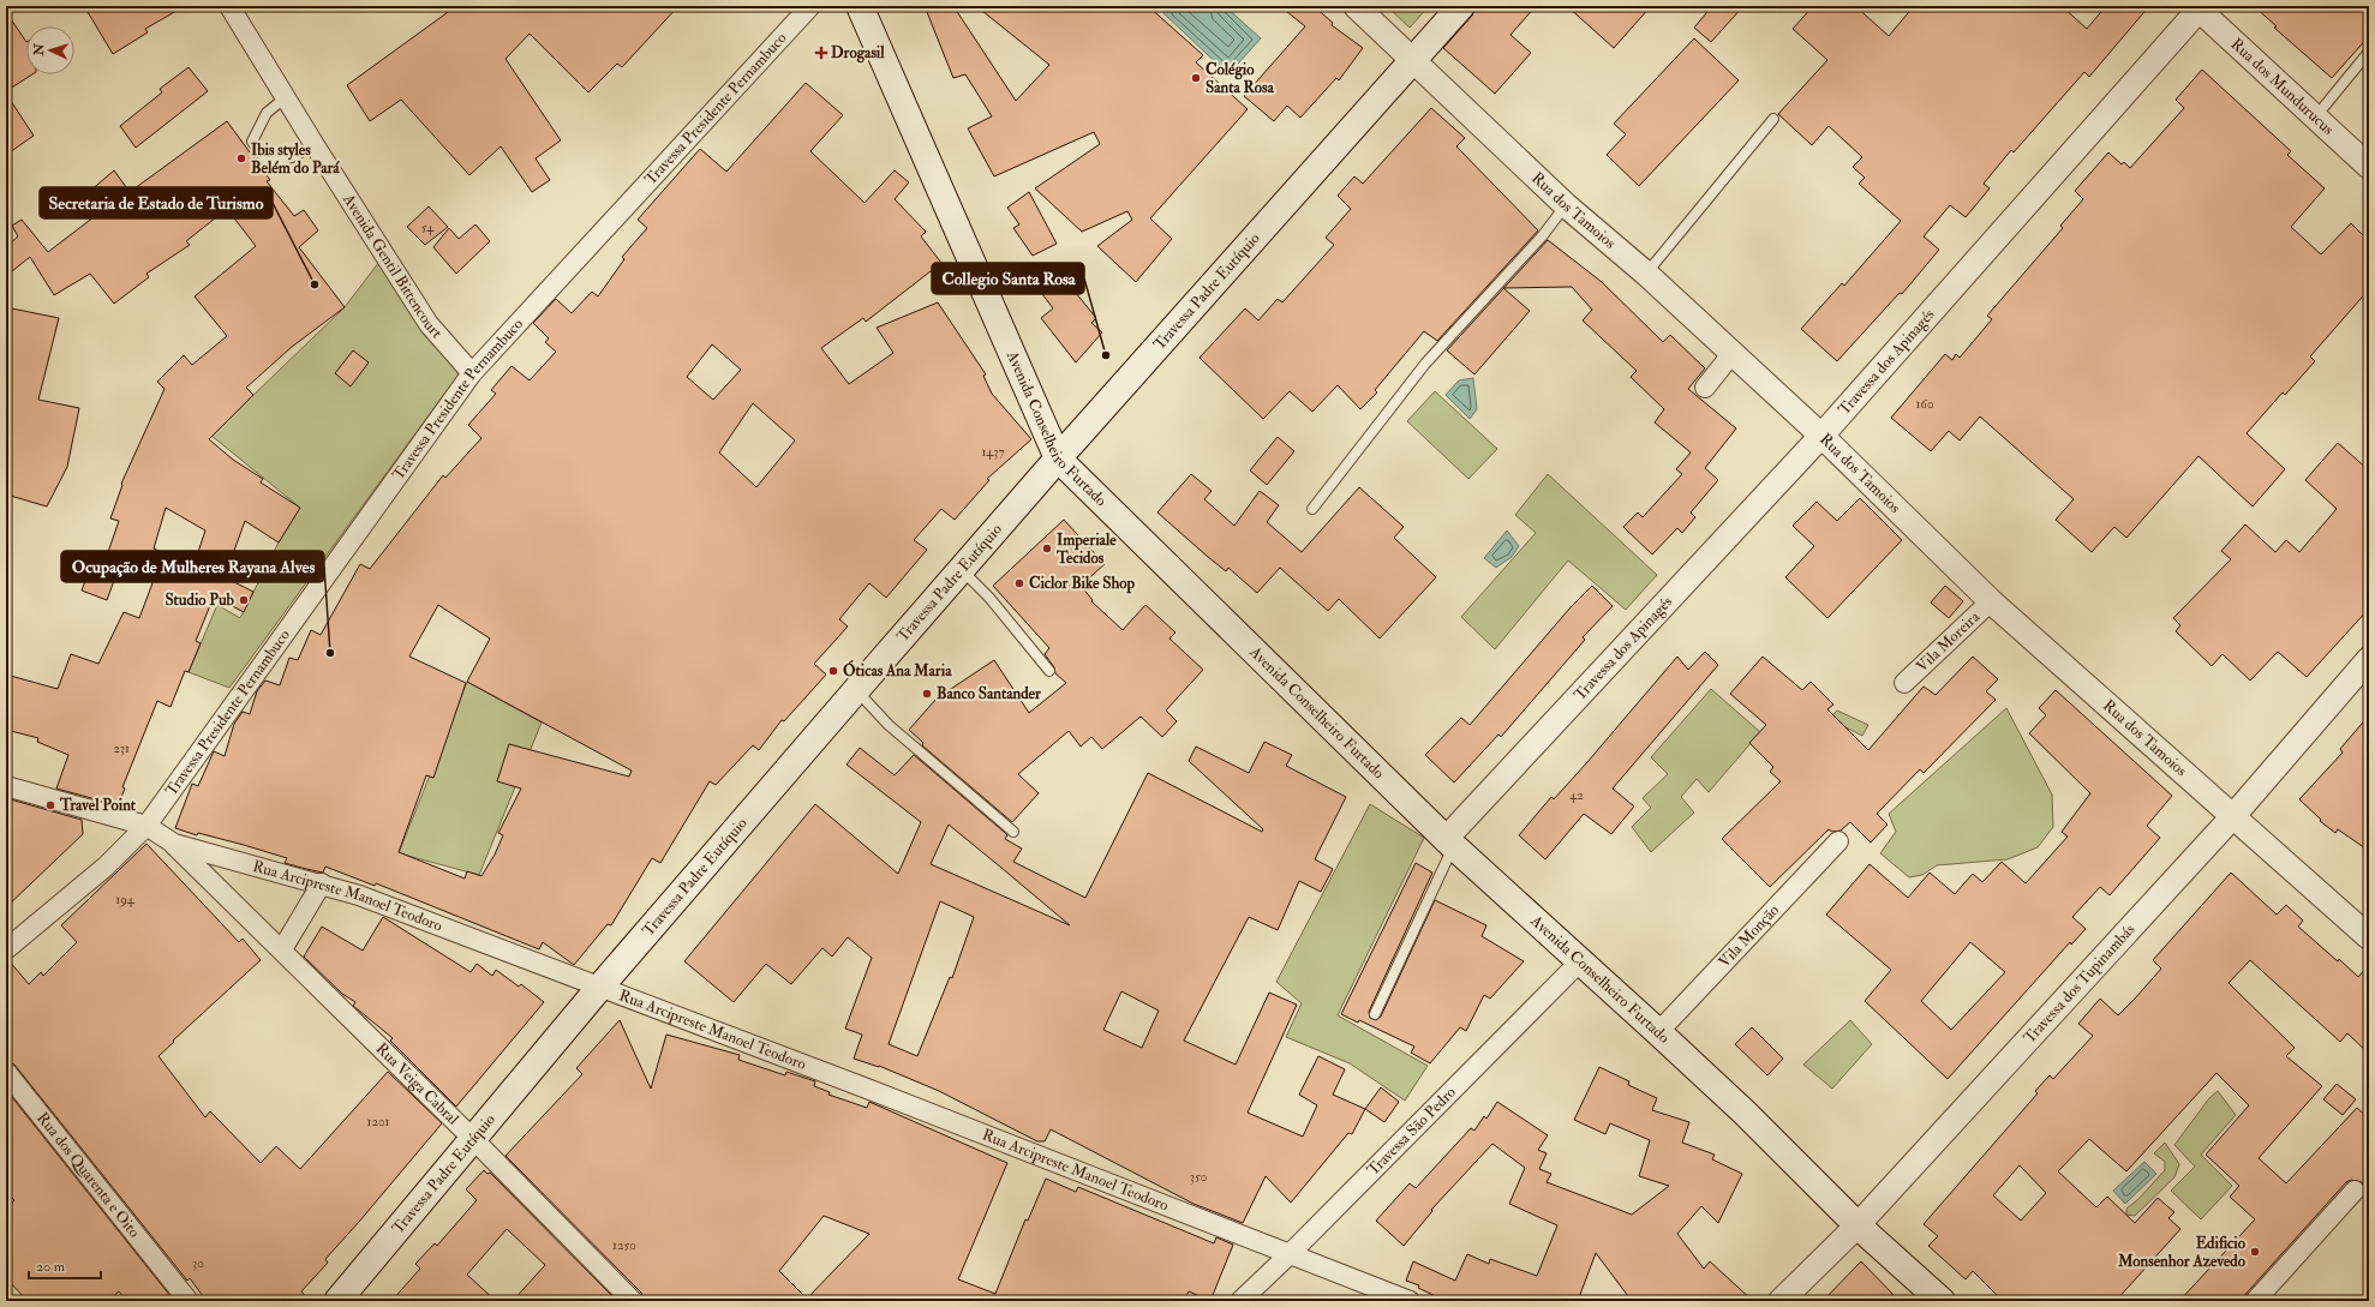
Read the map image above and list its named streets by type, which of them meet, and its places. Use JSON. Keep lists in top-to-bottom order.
{
  "streets": {
    "main road": ["Travessa Padre Eutíquio", "Avenida Conselheiro Furtado"],
    "street": [
      "Rua dos Mundurucus",
      "Travessa Presidente Pernambuco",
      "Rua dos Tamoios",
      "Avenida Gentil Bittencourt",
      "Travessa dos Apinagés",
      "Vila Moreira",
      "Rua Arcipreste Manoel Teodoro",
      "Vila Monção",
      "Travessa dos Tupinambás",
      "Rua Veiga Cabral",
      "Travessa São Pedro",
      "Rua dos Quarenta e Oito"
    ]
  },
  "crossings": [
    ["Rua dos Mundurucus", "Travessa dos Apinagés"],
    ["Travessa Presidente Pernambuco", "Avenida Gentil Bittencourt"],
    ["Travessa Presidente Pernambuco", "Rua Arcipreste Manoel Teodoro"],
    ["Rua dos Tamoios", "Travessa Padre Eutíquio"],
    ["Rua dos Tamoios", "Travessa dos Apinagés"],
    ["Rua dos Tamoios", "Vila Moreira"],
    ["Rua dos Tamoios", "Travessa dos Tupinambás"],
    ["Travessa Padre Eutíquio", "Avenida Conselheiro Furtado"],
    ["Travessa Padre Eutíquio", "Rua Arcipreste Manoel Teodoro"],
    ["Travessa Padre Eutíquio", "Rua Veiga Cabral"],
    ["Travessa dos Apinagés", "Avenida Conselheiro Furtado"],
    ["Avenida Conselheiro Furtado", "Vila Monção"],
    ["Avenida Conselheiro Furtado", "Travessa dos Tupinambás"],
    ["Avenida Conselheiro Furtado", "Travessa São Pedro"],
    ["Rua Arcipreste Manoel Teodoro", "Rua Veiga Cabral"],
    ["Rua Arcipreste Manoel Teodoro", "Travessa São Pedro"]
  ],
  "places": {
    "health": ["Drogasil"],
    "other": [
      "Colégio Santa Rosa",
      "Ibis styles Belém do Pará",
      "Secretaria de Estado de Turismo",
      "Collegio Santa Rosa",
      "Imperiale Tecidos",
      "Ciclor Bike Shop",
      "Studio Pub",
      "Ocupação de Mulheres Rayana Alves",
      "Óticas Ana Maria",
      "Banco Santander",
      "Travel Point",
      "Edificio Monsenhor Azevedo"
    ]
  },
  "house_numbers": [
    "54",
    "160",
    "1437",
    "231",
    "42",
    "194",
    "1201",
    "350",
    "1250",
    "30"
  ],
  "scale_bar": "20 m",
  "north": "left"
}
